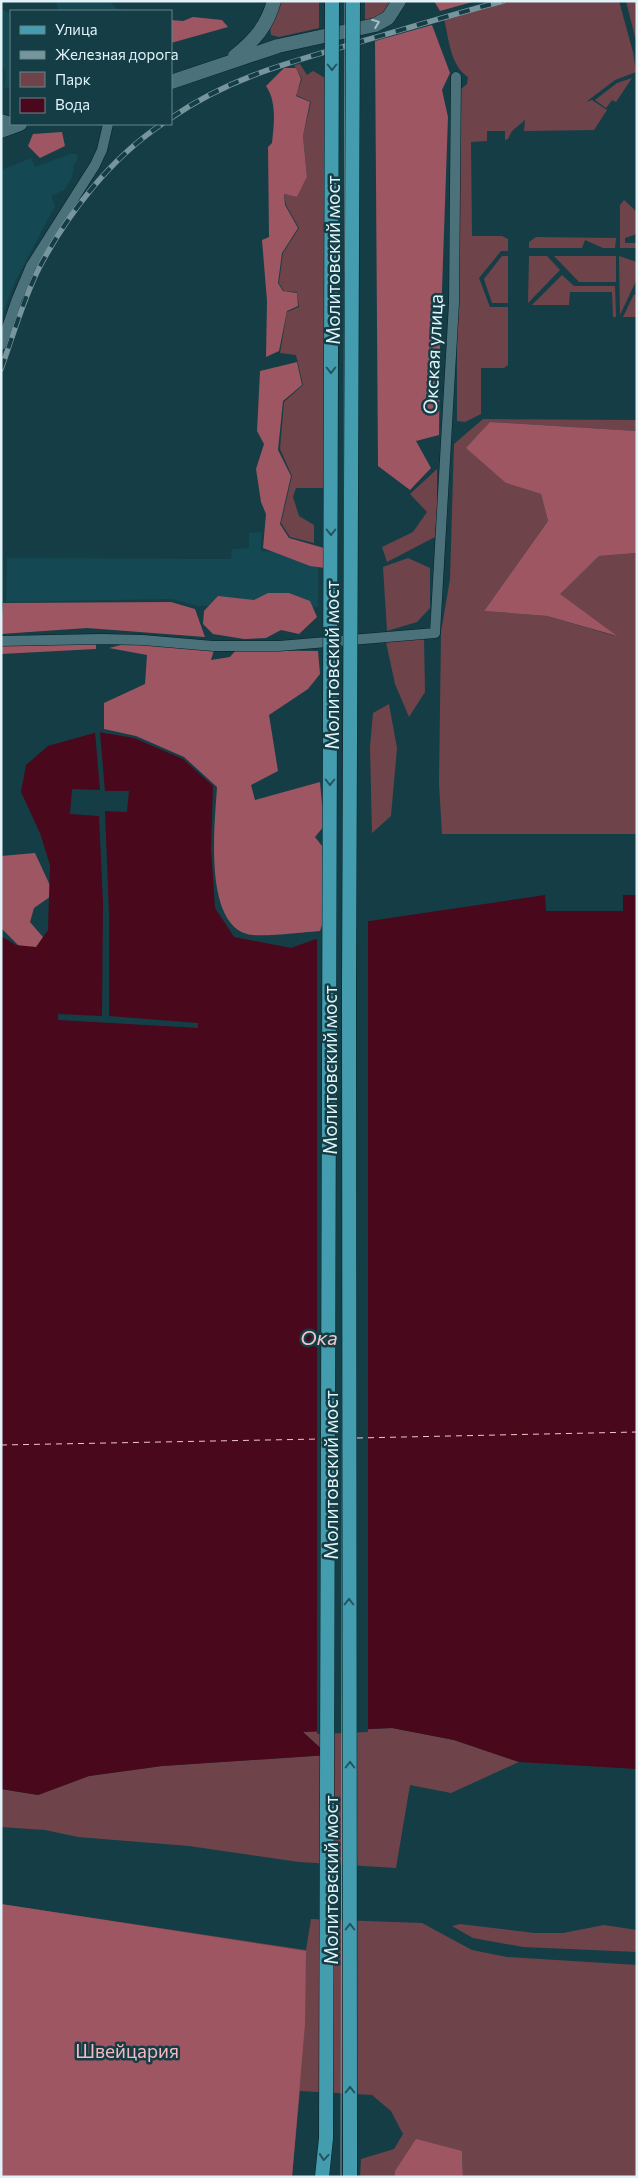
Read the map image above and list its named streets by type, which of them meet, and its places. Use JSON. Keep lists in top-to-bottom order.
{
  "streets": {
    "main road": ["Молитовский мост"],
    "street": ["Окская улица"]
  },
  "water": ["Ока"],
  "parks": ["Швейцария"],
  "legend": [
    "Улица",
    "Железная дорога",
    "Парк",
    "Вода"
  ]
}
